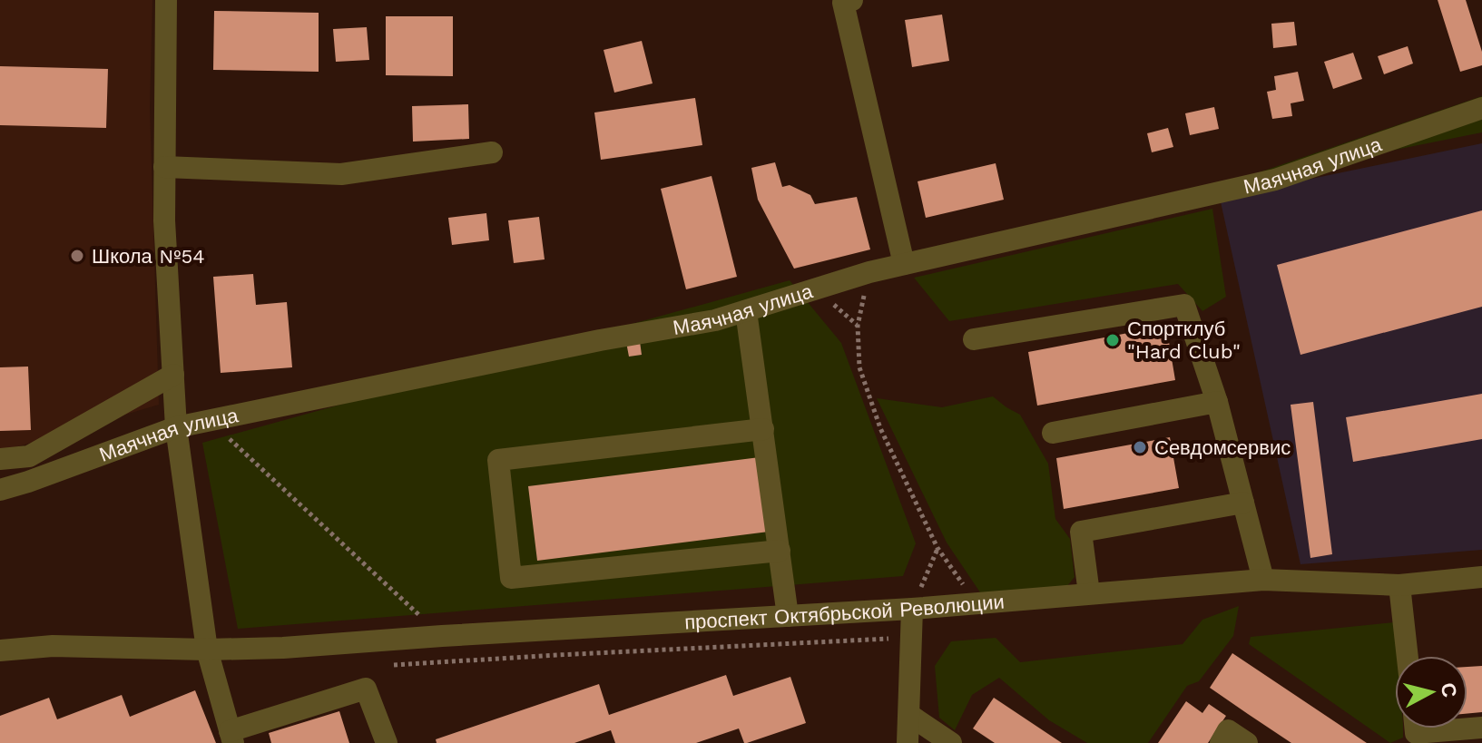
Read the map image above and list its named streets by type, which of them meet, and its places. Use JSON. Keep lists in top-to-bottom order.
{
  "streets": {
    "street": ["Маячная улица", "проспект Октябрьской Революции"]
  },
  "places": ["Школа №54", "Спортклуб \"Hard Club\"", "Севдомсервис"],
  "north": "right"
}
